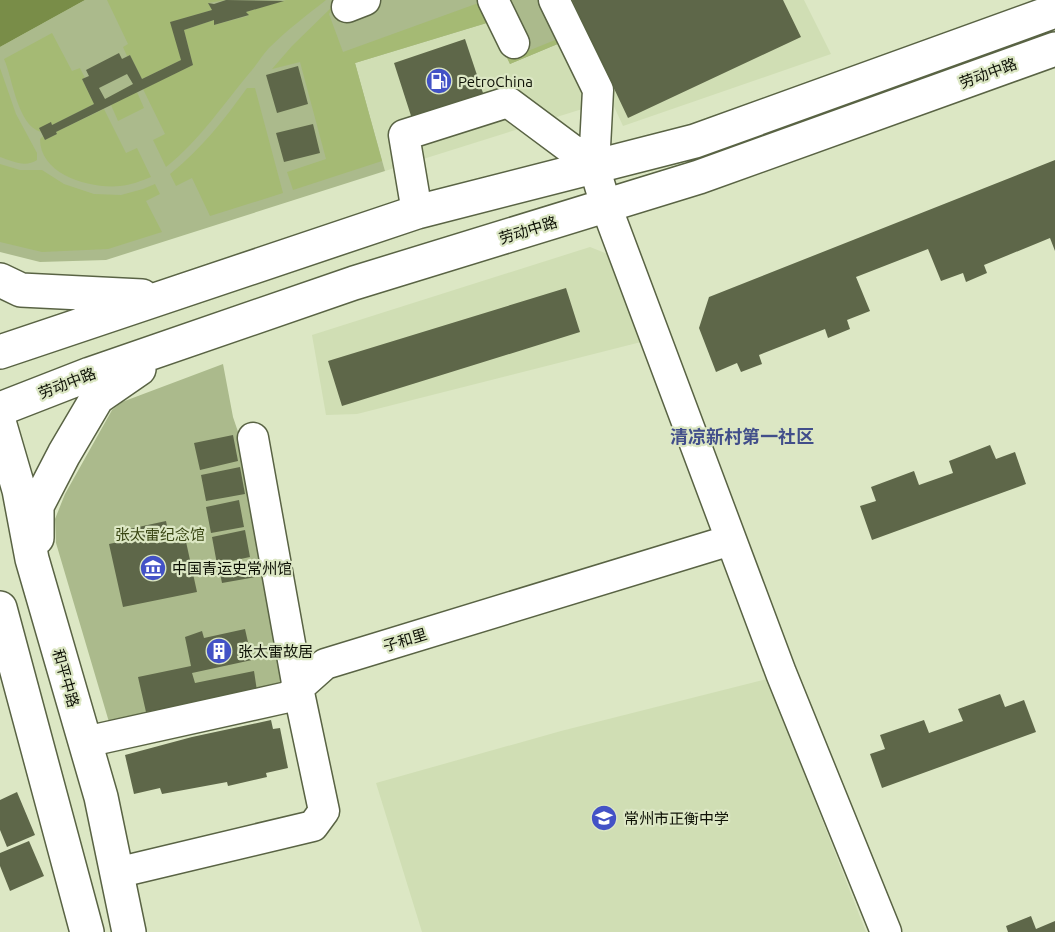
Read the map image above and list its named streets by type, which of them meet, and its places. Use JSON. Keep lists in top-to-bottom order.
{
  "streets": {
    "main road": ["劳动中路", "和平中路"],
    "street": ["子和里"]
  },
  "crossings": [
    ["子和里", "和平中路"]
  ],
  "districts": ["清凉新村第一社区"],
  "parks": ["张太雷纪念馆"],
  "places": {
    "fuel station": ["PetroChina"],
    "museum": ["中国青运史常州馆"],
    "building": ["张太雷故居"],
    "school or university": ["常州市正衡中学"]
  }
}
